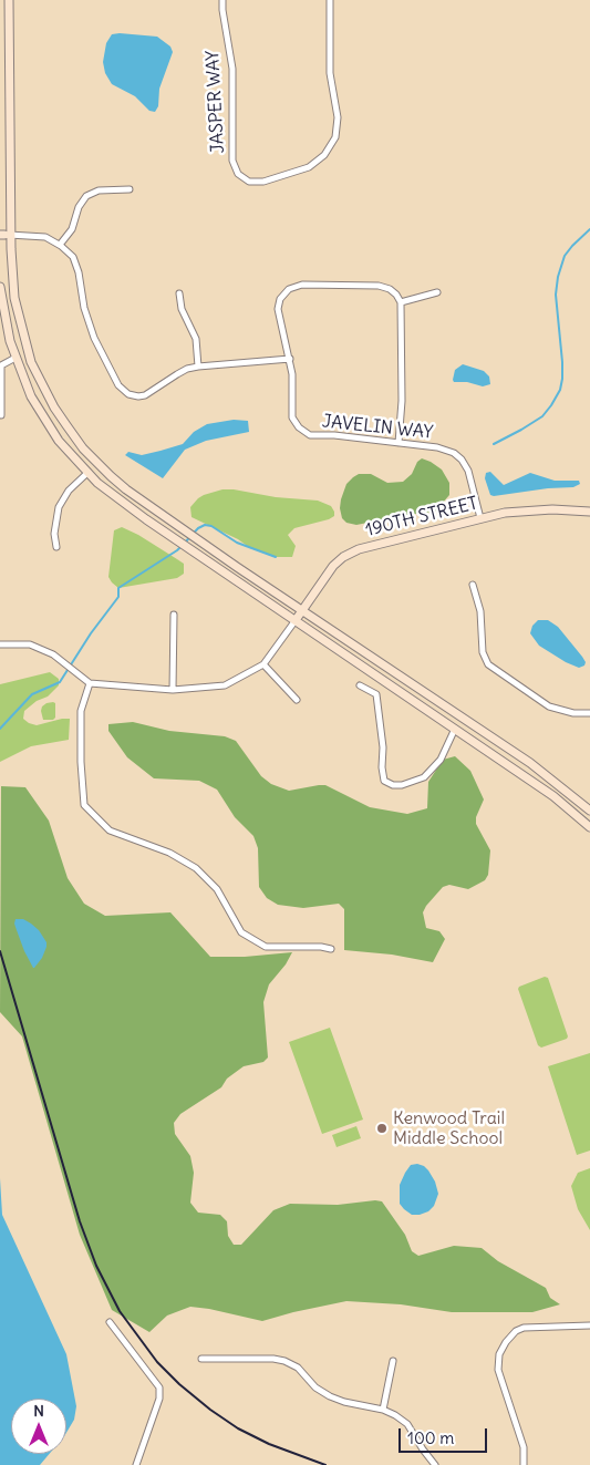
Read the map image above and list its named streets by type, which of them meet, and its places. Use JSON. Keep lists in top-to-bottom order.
{
  "streets": {
    "main road": ["190TH STREET"],
    "street": ["JASPER WAY", "JAVELIN WAY"]
  },
  "crossings": [
    ["JAVELIN WAY", "190TH STREET"]
  ],
  "places": ["Kenwood Trail Middle School"],
  "scale_bar": "100 m",
  "north": "top"
}
